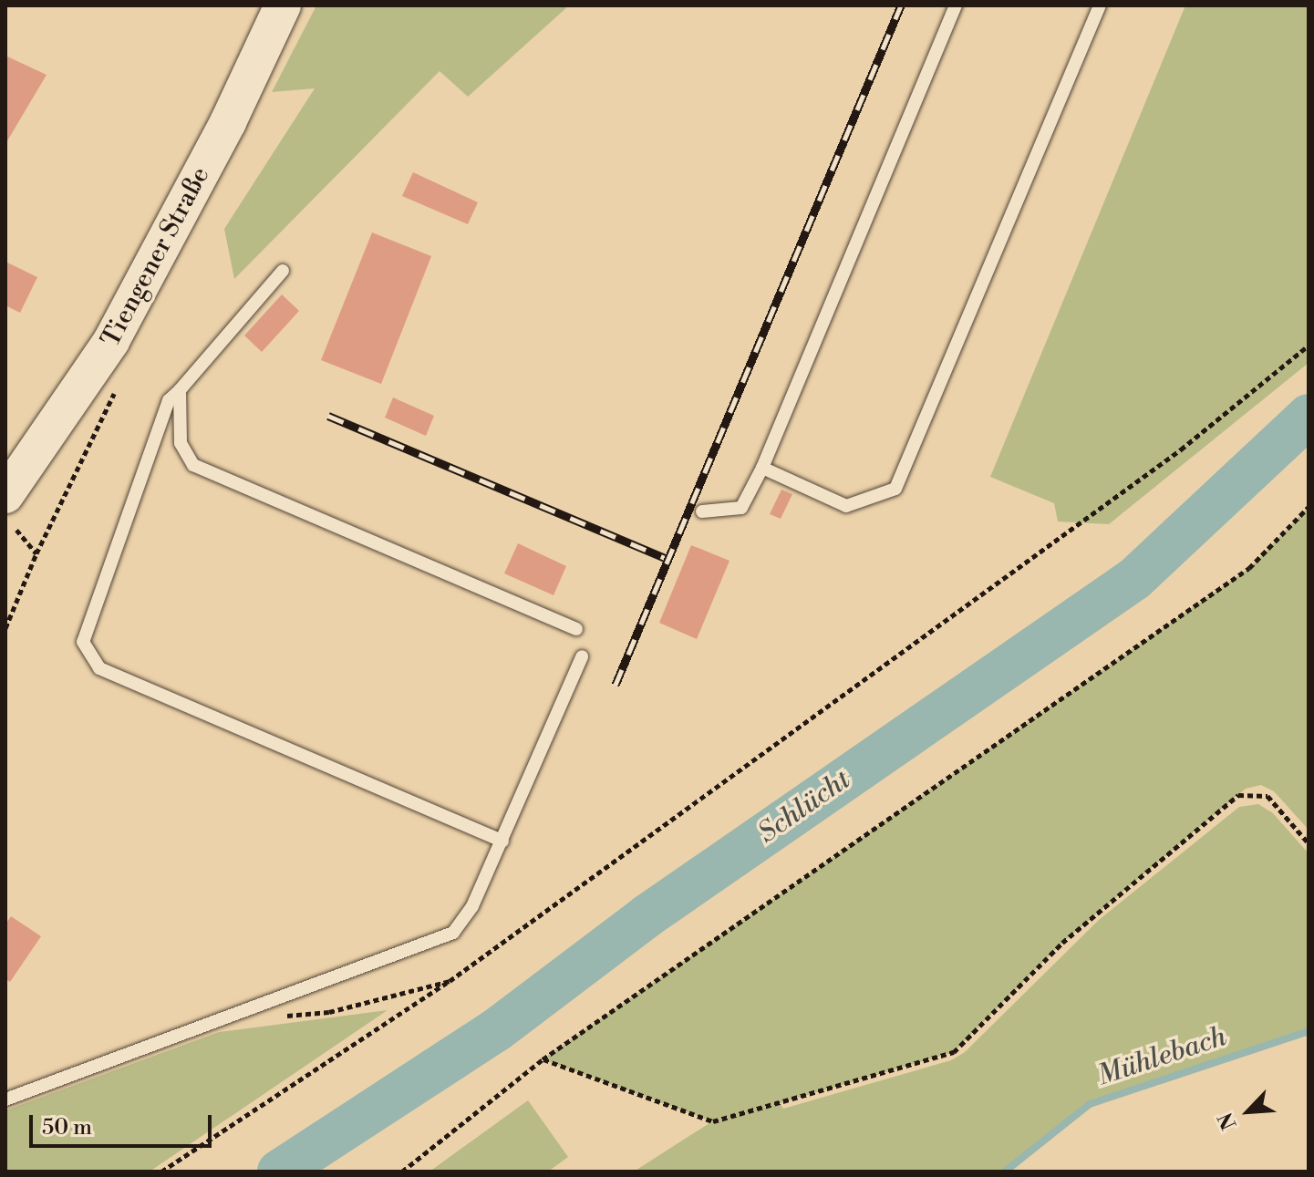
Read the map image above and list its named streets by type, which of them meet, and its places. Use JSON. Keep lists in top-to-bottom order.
{
  "streets": {
    "main road": ["Tiengener Straße"]
  },
  "water": ["Schlücht", "Mühlebach"],
  "scale_bar": "50 m",
  "north": "bottom left"
}
